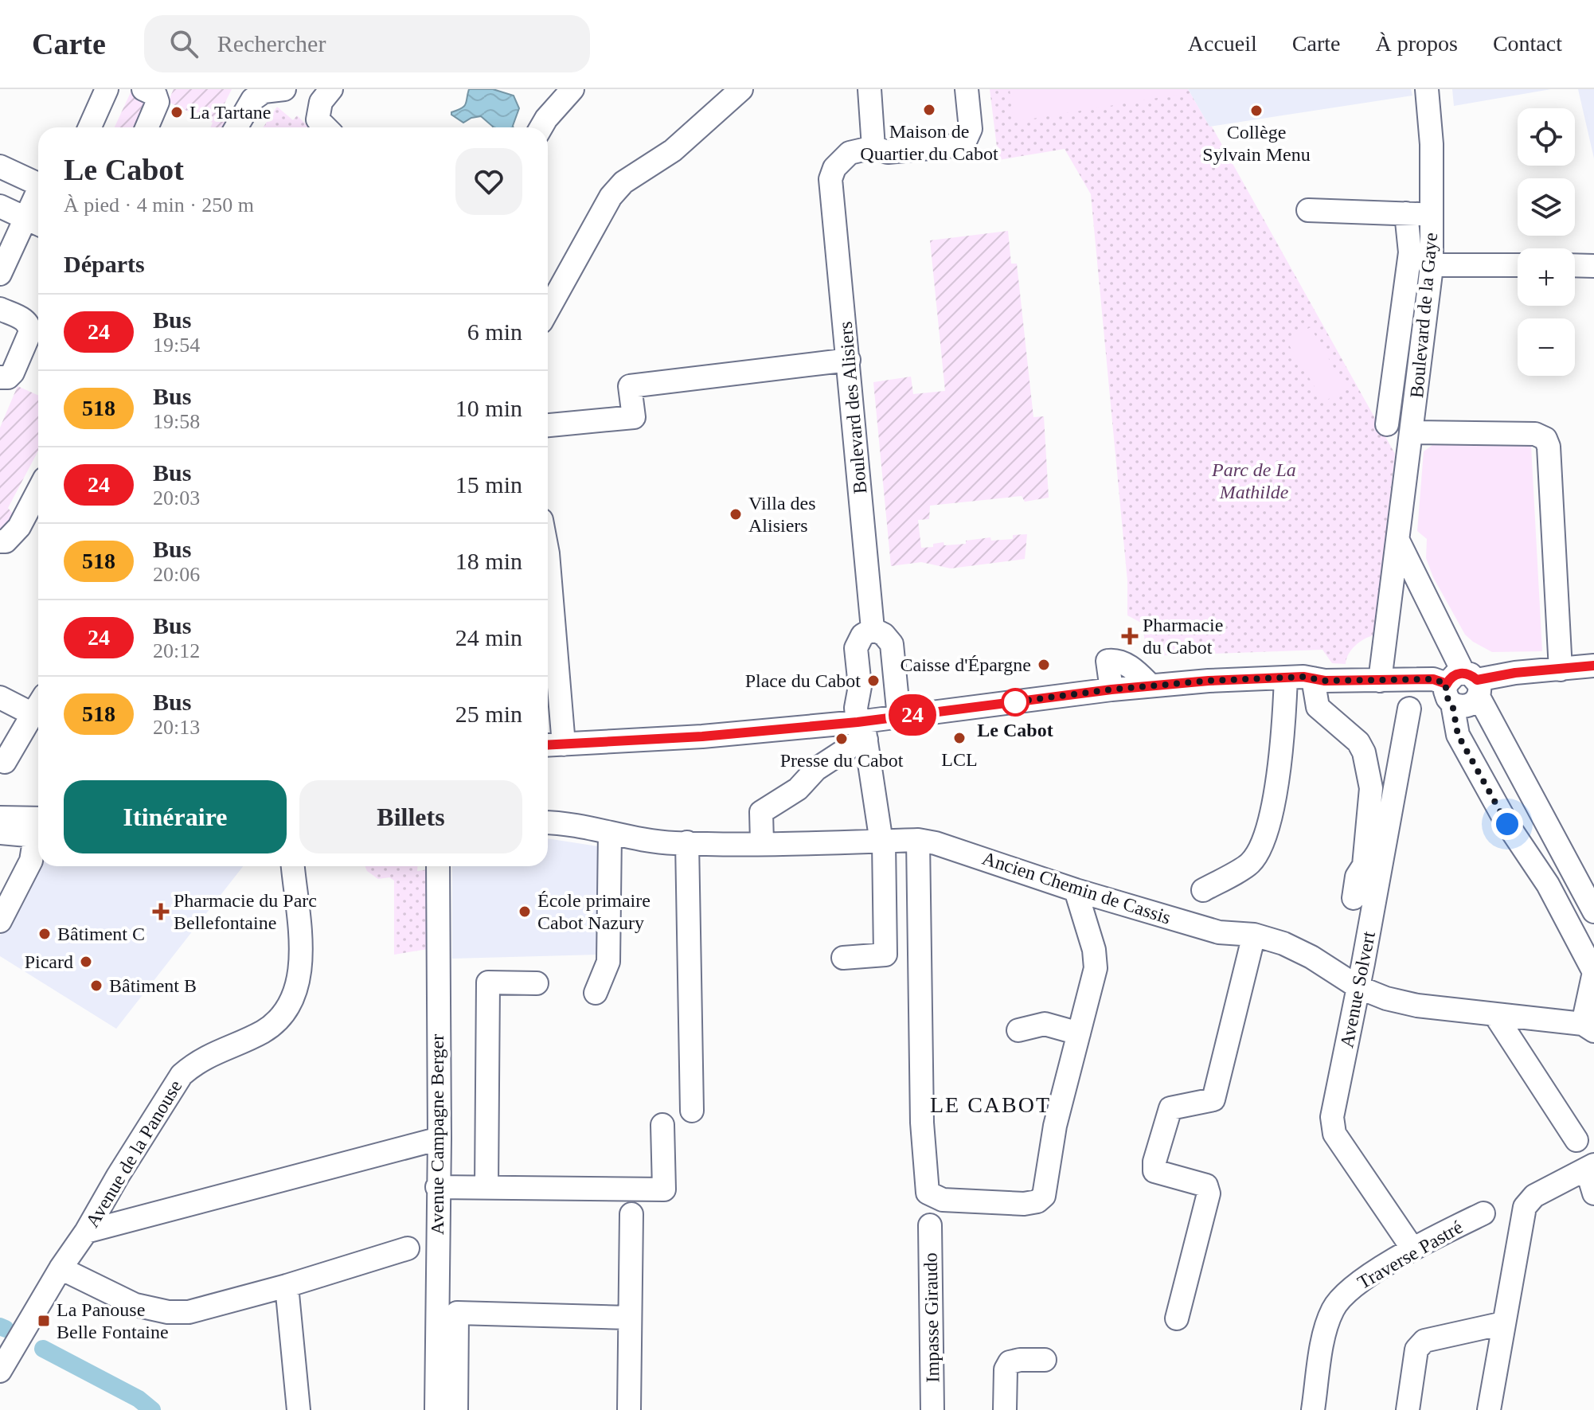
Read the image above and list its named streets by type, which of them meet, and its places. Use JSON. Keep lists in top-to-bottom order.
{
  "streets": {
    "street": [
      "Boulevard de la Gaye",
      "Boulevard des Alisiers",
      "Ancien Chemin de Cassis",
      "Avenue Solvert",
      "Avenue Campagne Berger",
      "Avenue de la Panouse",
      "Traverse Pastré",
      "Impasse Giraudo"
    ]
  },
  "crossings": [
    ["Ancien Chemin de Cassis", "Avenue Solvert"],
    ["Avenue Solvert", "Traverse Pastré"]
  ],
  "districts": ["LE CABOT"],
  "parks": ["Parc de La Mathilde"],
  "places": {
    "other": [
      "Maison de Quartier du Cabot",
      "Collège Sylvain Menu",
      "La Tartane",
      "Villa des Alisiers",
      "Caisse d'Épargne",
      "Place du Cabot",
      "Le Cabot",
      "LCL",
      "Presse du Cabot",
      "École primaire Cabot Nazury",
      "Bâtiment C",
      "Picard",
      "Bâtiment B"
    ],
    "health": ["Pharmacie du Cabot", "Pharmacie du Parc Bellefontaine"],
    "transit": ["La Panouse Belle Fontaine"]
  },
  "lines": ["bus line 24"],
  "page": {
    "header": "Carte",
    "search": "Rechercher",
    "nav": [
      "Accueil",
      "Carte",
      "À propos",
      "Contact"
    ],
    "on_map": "24",
    "map_buttons": ["+", "−"],
    "heading": [
      ["Le Cabot", "À pied · 4 min · 250 m"],
      "Départs"
    ],
    "list": [
      {
        "mark": "24",
        "name": "Bus",
        "note": "19:54",
        "value": "6 min"
      },
      {
        "mark": "518",
        "name": "Bus",
        "note": "19:58",
        "value": "10 min"
      },
      {
        "mark": "24",
        "name": "Bus",
        "note": "20:03",
        "value": "15 min"
      },
      {
        "mark": "518",
        "name": "Bus",
        "note": "20:06",
        "value": "18 min"
      },
      {
        "mark": "24",
        "name": "Bus",
        "note": "20:12",
        "value": "24 min"
      },
      {
        "mark": "518",
        "name": "Bus",
        "note": "20:13",
        "value": "25 min"
      }
    ],
    "buttons": ["Itinéraire", "Billets"]
  }
}
